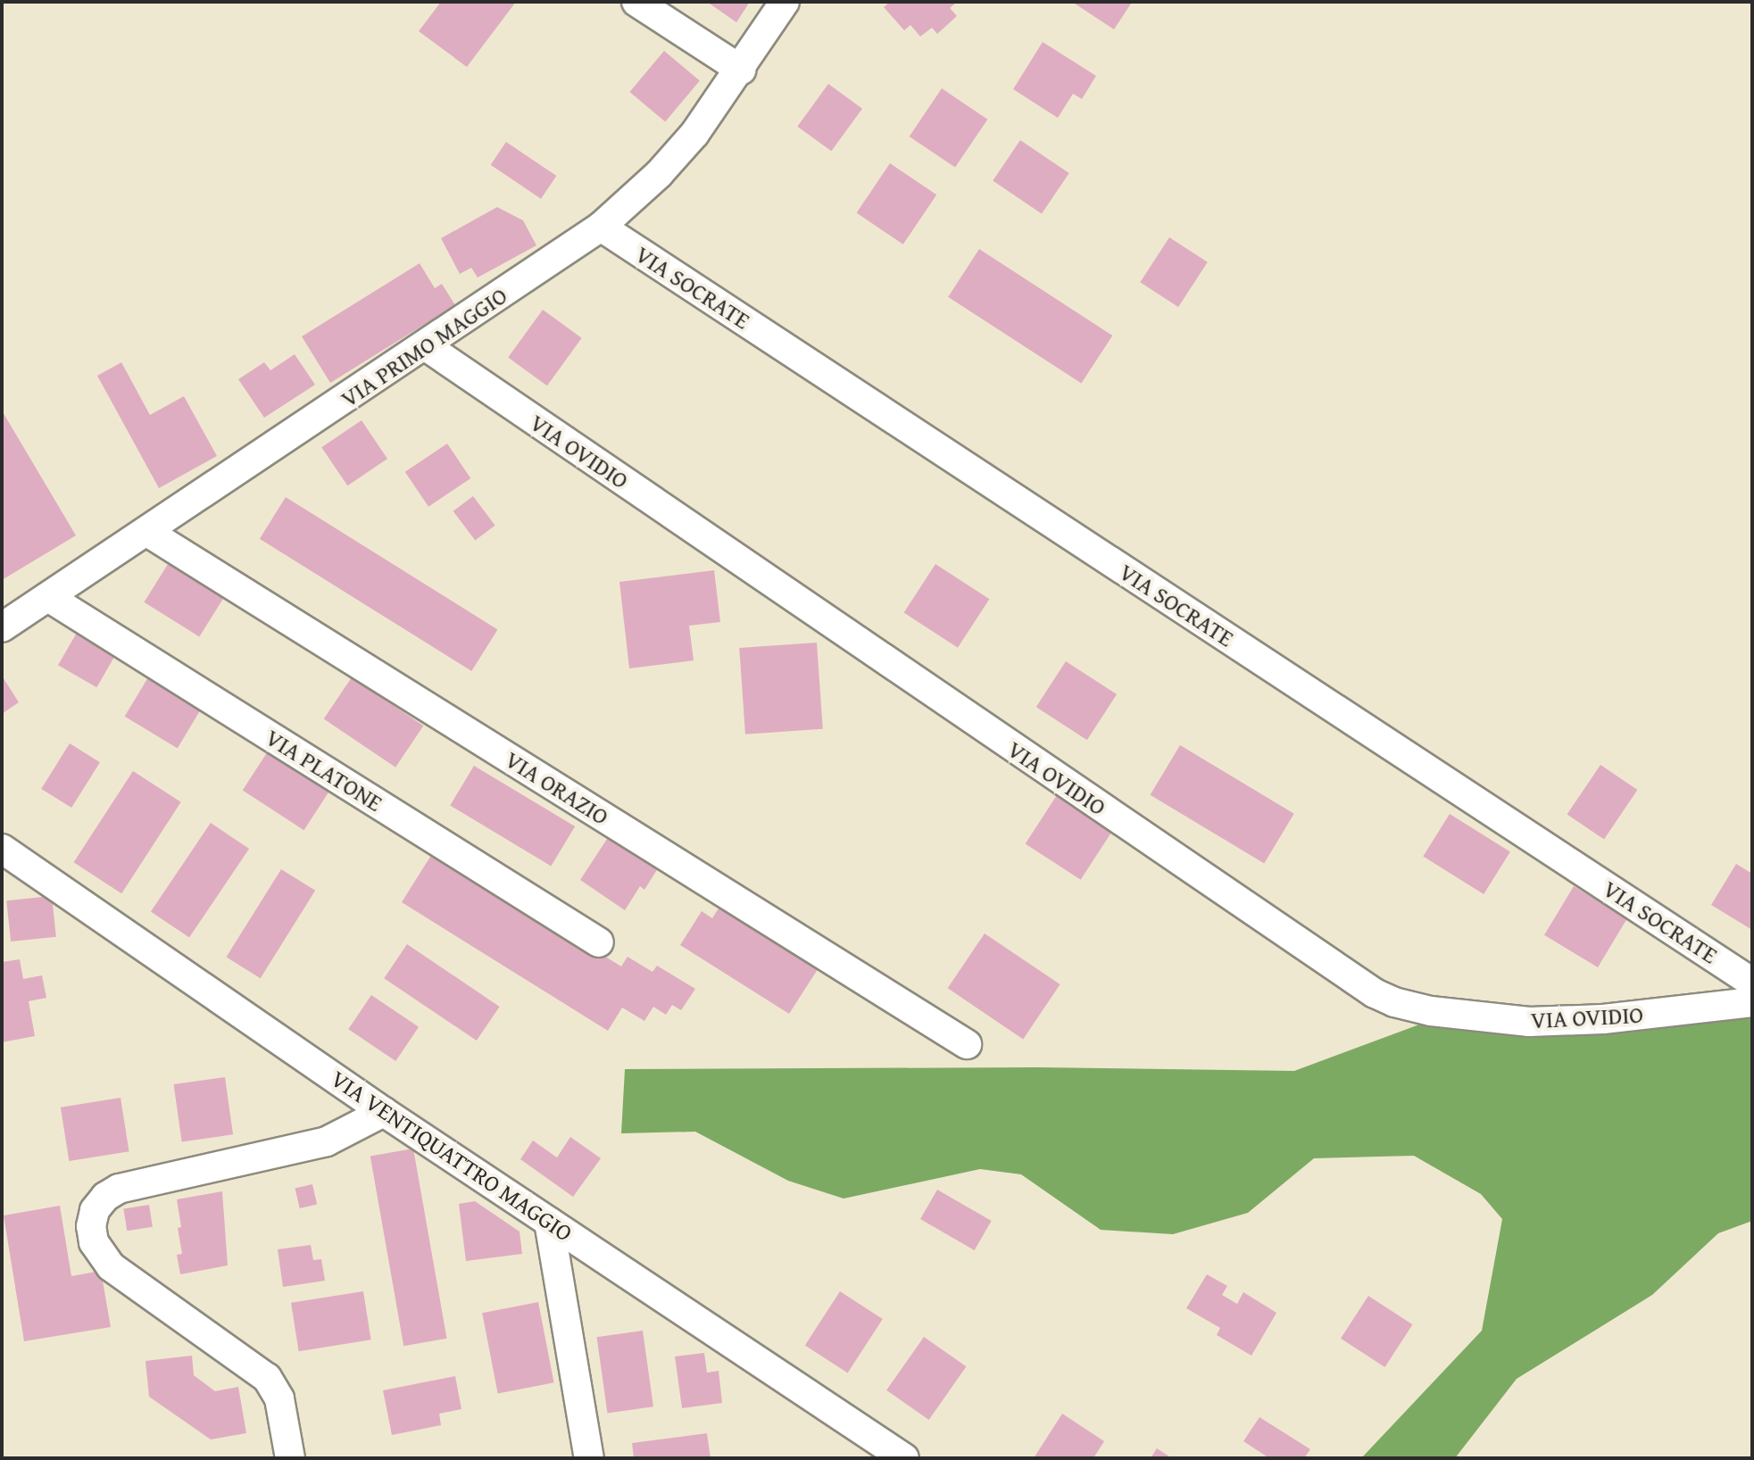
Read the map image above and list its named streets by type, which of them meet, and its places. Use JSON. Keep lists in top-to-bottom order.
{
  "streets": {
    "street": [
      "VIA SOCRATE",
      "VIA PRIMO MAGGIO",
      "VIA OVIDIO",
      "VIA PLATONE",
      "VIA ORAZIO",
      "VIA VENTIQUATTRO MAGGIO"
    ]
  },
  "crossings": [
    ["VIA SOCRATE", "VIA PRIMO MAGGIO"],
    ["VIA PRIMO MAGGIO", "VIA OVIDIO"],
    ["VIA PRIMO MAGGIO", "VIA PLATONE"],
    ["VIA PRIMO MAGGIO", "VIA ORAZIO"]
  ]
}
